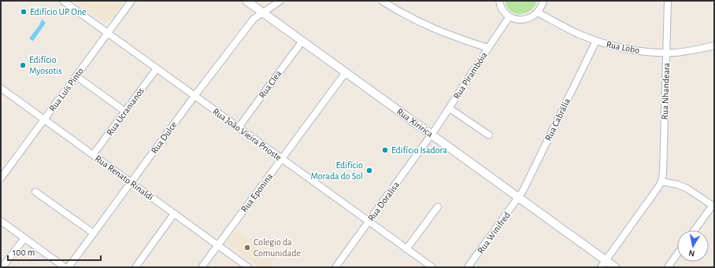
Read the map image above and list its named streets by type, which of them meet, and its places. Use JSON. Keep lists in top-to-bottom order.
{
  "streets": {
    "street": [
      "Rua Lobo",
      "Rua Pirambóia",
      "Rua Clea",
      "Rua Luís Pinto",
      "Rua Nhandeara",
      "Rua Ucranianos",
      "Rua Cabrália",
      "Rua Xiririca",
      "Rua João Vieira Prioste",
      "Rua Dulce",
      "Rua Renato Rinaldi",
      "Rua Eponina",
      "Rua Doralisa",
      "Rua Winifred"
    ]
  },
  "crossings": [
    ["Rua Lobo", "Rua Nhandeara"],
    ["Rua Lobo", "Rua Cabrália"],
    ["Rua Pirambóia", "Rua Xiririca"],
    ["Rua Pirambóia", "Rua Doralisa"],
    ["Rua Clea", "Rua Xiririca"],
    ["Rua Clea", "Rua João Vieira Prioste"],
    ["Rua Luís Pinto", "Rua João Vieira Prioste"],
    ["Rua Luís Pinto", "Rua Renato Rinaldi"],
    ["Rua Ucranianos", "Rua João Vieira Prioste"],
    ["Rua Ucranianos", "Rua Renato Rinaldi"],
    ["Rua Cabrália", "Rua Xiririca"],
    ["Rua Cabrália", "Rua Winifred"],
    ["Rua Xiririca", "Rua Dulce"],
    ["Rua Xiririca", "Rua Eponina"],
    ["Rua Xiririca", "Rua Doralisa"],
    ["Rua Xiririca", "Rua Winifred"],
    ["Rua João Vieira Prioste", "Rua Dulce"],
    ["Rua João Vieira Prioste", "Rua Eponina"],
    ["Rua João Vieira Prioste", "Rua Doralisa"],
    ["Rua Dulce", "Rua Renato Rinaldi"],
    ["Rua Renato Rinaldi", "Rua Eponina"]
  ],
  "places": [
    "Edifício UP One",
    "Edifício Myosotis",
    "Edifício Isadora",
    "Edifício Morada do Sol",
    "Colegio da Comunidade"
  ],
  "scale_bar": "100 m",
  "north": "bottom"
}
